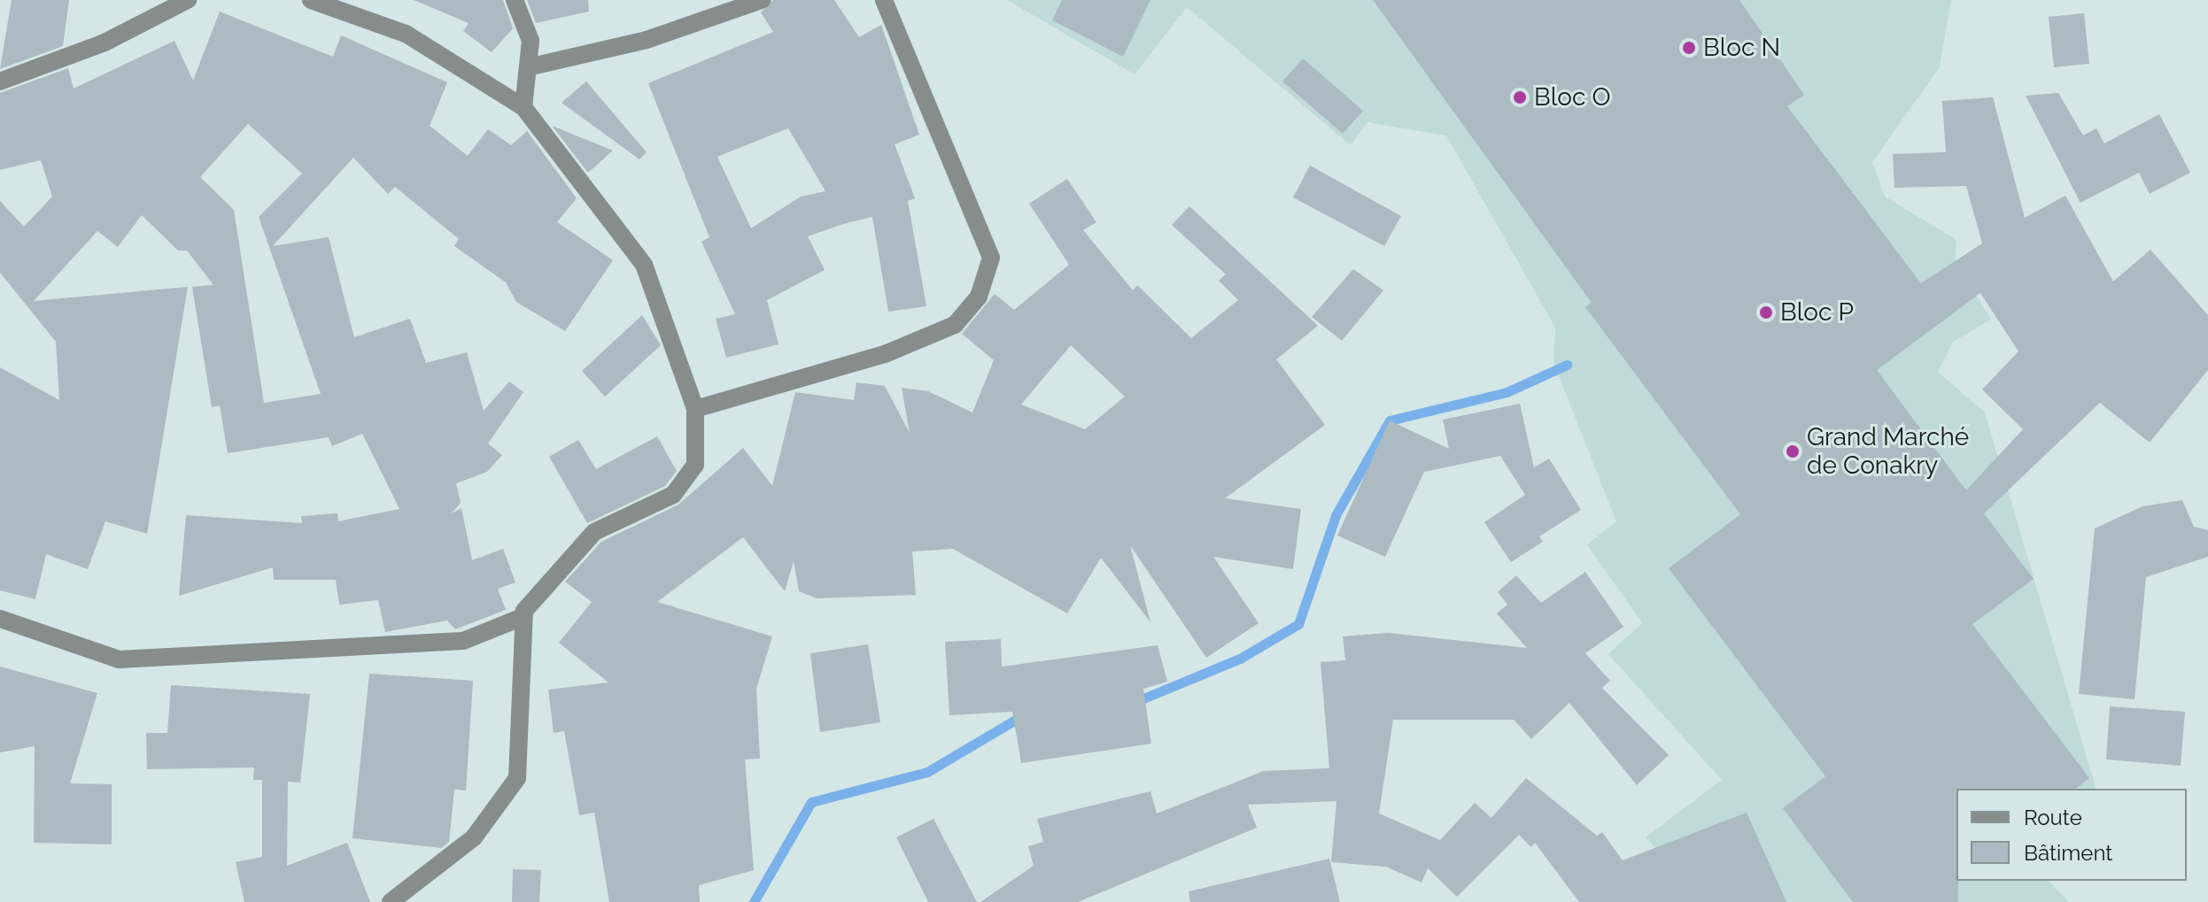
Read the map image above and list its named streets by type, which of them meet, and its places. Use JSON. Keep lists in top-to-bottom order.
{
  "places": [
    "Bloc N",
    "Bloc O",
    "Bloc P",
    "Grand Marché de Conakry"
  ],
  "legend": ["Route", "Bâtiment"]
}
